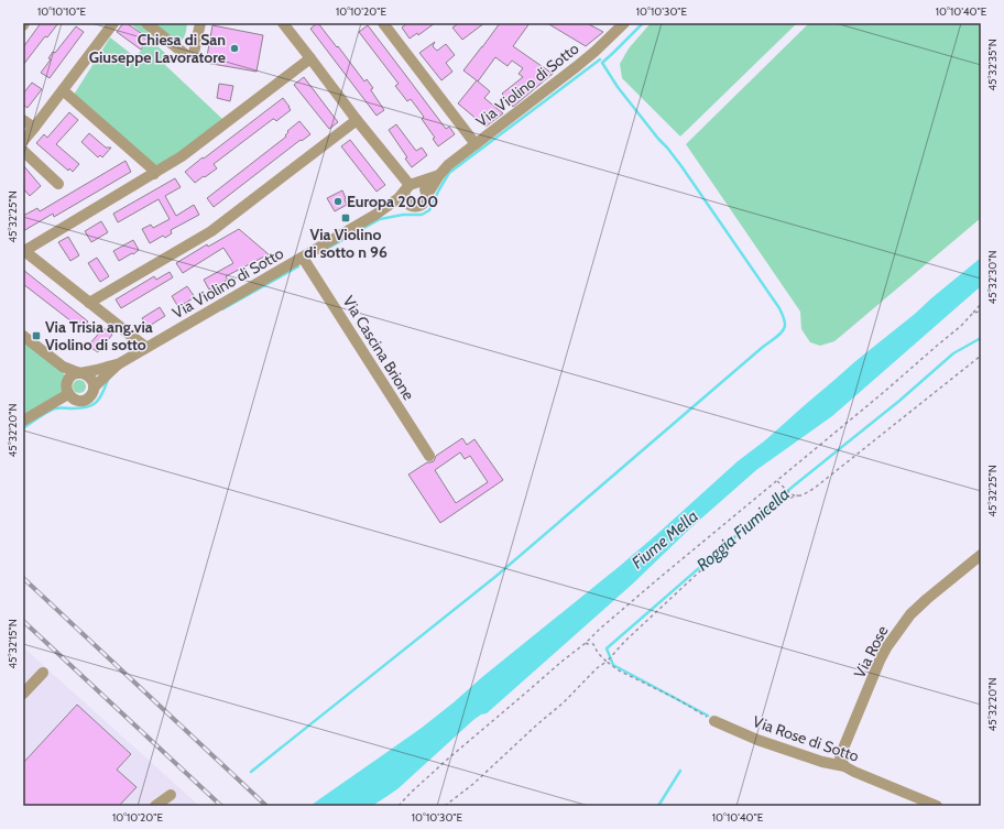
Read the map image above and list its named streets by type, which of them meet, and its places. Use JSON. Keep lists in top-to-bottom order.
{
  "streets": {
    "street": [
      "Via Violino di Sotto",
      "Via Cascina Brione",
      "Via Rose",
      "Via Rose di Sotto"
    ]
  },
  "crossings": [
    ["Via Violino di Sotto", "Via Cascina Brione"],
    ["Via Rose", "Via Rose di Sotto"]
  ],
  "water": ["Roggia Fiumicella", "Fiume Mella"],
  "places": {
    "other": ["Chiesa di San Giuseppe Lavoratore", "Europa 2000"],
    "transit": ["Via Violino di sotto n 96", "Via Trisia ang.via Violino di sotto"]
  },
  "coordinates": [
    "10°10'10\"E",
    "10°10'20\"E",
    "10°10'30\"E",
    "10°10'40\"E",
    "45°32'35\"N",
    "45°32'25\"N",
    "45°32'30\"N",
    "45°32'20\"N",
    "45°32'15\"N"
  ]
}
